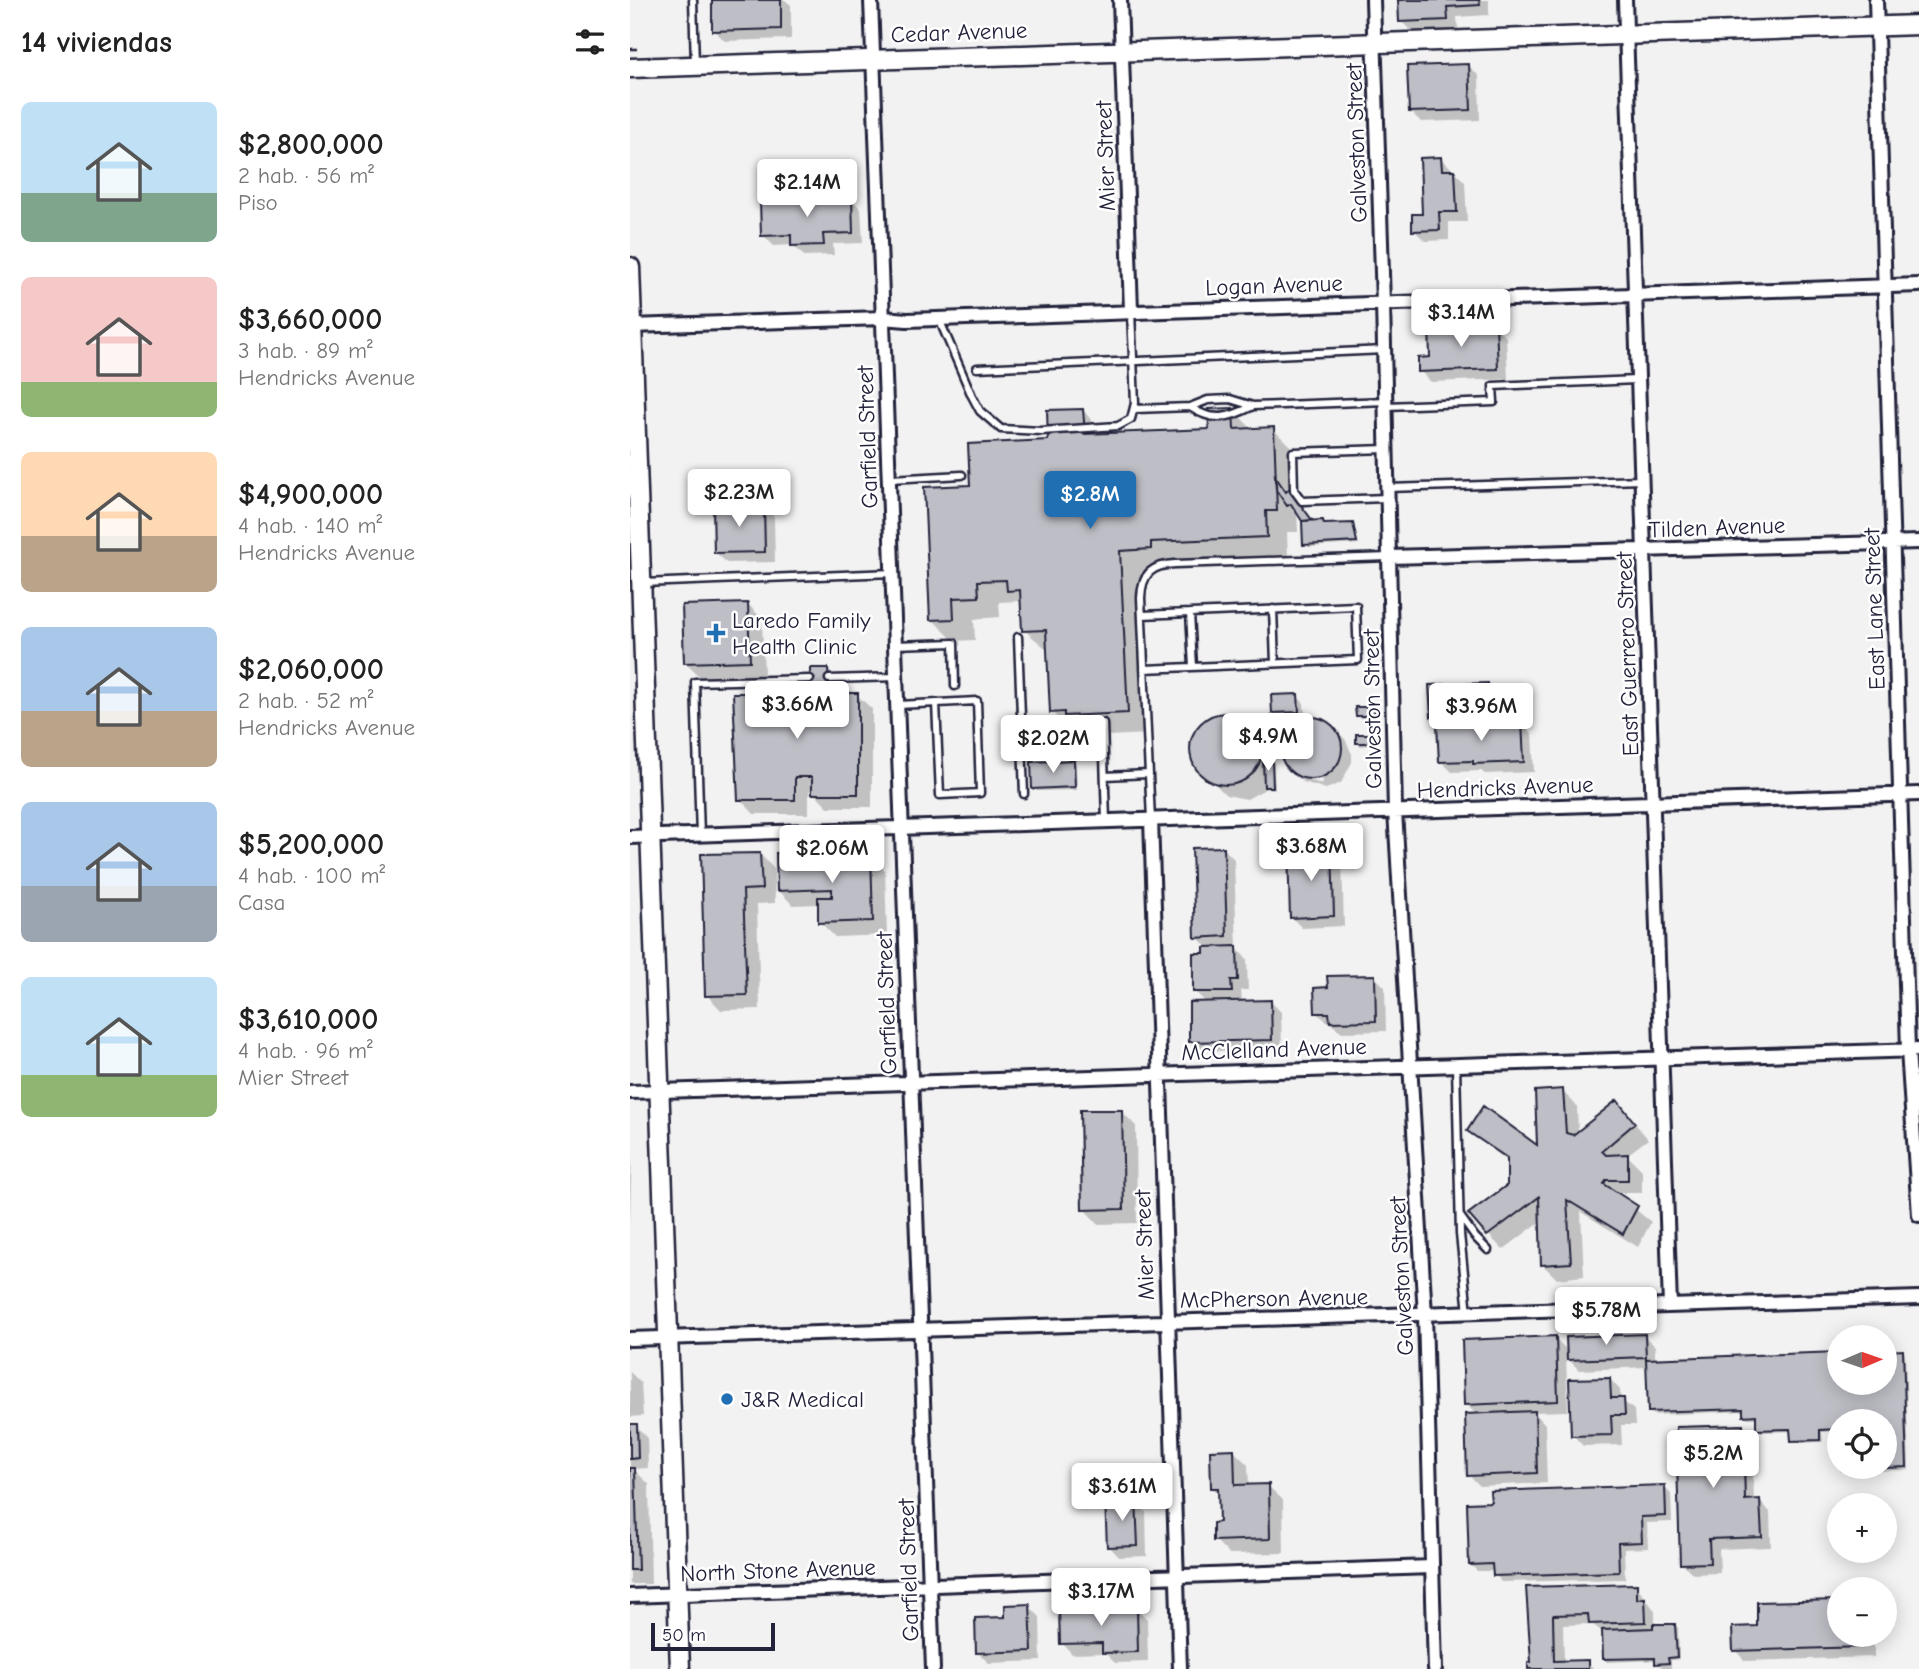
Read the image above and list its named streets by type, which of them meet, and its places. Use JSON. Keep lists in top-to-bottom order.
{
  "streets": {
    "main road": ["Cedar Avenue"],
    "street": [
      "Galveston Street",
      "Mier Street",
      "Logan Avenue",
      "Garfield Street",
      "Tilden Avenue",
      "East Lane Street",
      "East Guerrero Street",
      "Hendricks Avenue",
      "McClelland Avenue",
      "McPherson Avenue",
      "North Stone Avenue"
    ]
  },
  "crossings": [
    ["Cedar Avenue", "Galveston Street"],
    ["Cedar Avenue", "Mier Street"],
    ["Cedar Avenue", "Garfield Street"],
    ["Cedar Avenue", "East Lane Street"],
    ["Cedar Avenue", "East Guerrero Street"],
    ["Galveston Street", "Logan Avenue"],
    ["Galveston Street", "Tilden Avenue"],
    ["Galveston Street", "Hendricks Avenue"],
    ["Galveston Street", "McClelland Avenue"],
    ["Galveston Street", "McPherson Avenue"],
    ["Galveston Street", "North Stone Avenue"],
    ["Mier Street", "Logan Avenue"],
    ["Mier Street", "Hendricks Avenue"],
    ["Mier Street", "McClelland Avenue"],
    ["Mier Street", "McPherson Avenue"],
    ["Mier Street", "North Stone Avenue"],
    ["Logan Avenue", "Garfield Street"],
    ["Logan Avenue", "East Lane Street"],
    ["Logan Avenue", "East Guerrero Street"],
    ["Garfield Street", "Hendricks Avenue"],
    ["Garfield Street", "McClelland Avenue"],
    ["Garfield Street", "McPherson Avenue"],
    ["Garfield Street", "North Stone Avenue"],
    ["Tilden Avenue", "East Lane Street"],
    ["Tilden Avenue", "East Guerrero Street"],
    ["East Lane Street", "Hendricks Avenue"],
    ["East Lane Street", "McClelland Avenue"],
    ["East Guerrero Street", "Hendricks Avenue"],
    ["East Guerrero Street", "McClelland Avenue"],
    ["East Guerrero Street", "McPherson Avenue"]
  ],
  "places": {
    "health": ["Laredo Family Health Clinic"],
    "other": ["J&R Medical"]
  },
  "scale_bar": "50 m",
  "north": "right",
  "page": {
    "heading": "14 viviendas",
    "list": [
      {
        "name": "$2,800,000",
        "note": "2 hab. · 56 m² · Piso"
      },
      {
        "name": "$3,660,000",
        "note": "3 hab. · 89 m² · Hendricks Avenue"
      },
      {
        "name": "$4,900,000",
        "note": "4 hab. · 140 m² · Hendricks Avenue"
      },
      {
        "name": "$2,060,000",
        "note": "2 hab. · 52 m² · Hendricks Avenue"
      },
      {
        "name": "$5,200,000",
        "note": "4 hab. · 100 m² · Casa"
      },
      {
        "name": "$3,610,000",
        "note": "4 hab. · 96 m² · Mier Street"
      }
    ],
    "price": [
      "$2.14M",
      "$3.14M",
      "$2.23M",
      "$2.8M",
      "$3.66M",
      "$3.96M",
      "$4.9M",
      "$2.02M",
      "$3.68M",
      "$2.06M",
      "$5.78M",
      "$5.2M",
      "$3.61M",
      "$3.17M"
    ],
    "map_buttons": ["+", "−"],
    "scale": "50 m"
  }
}
